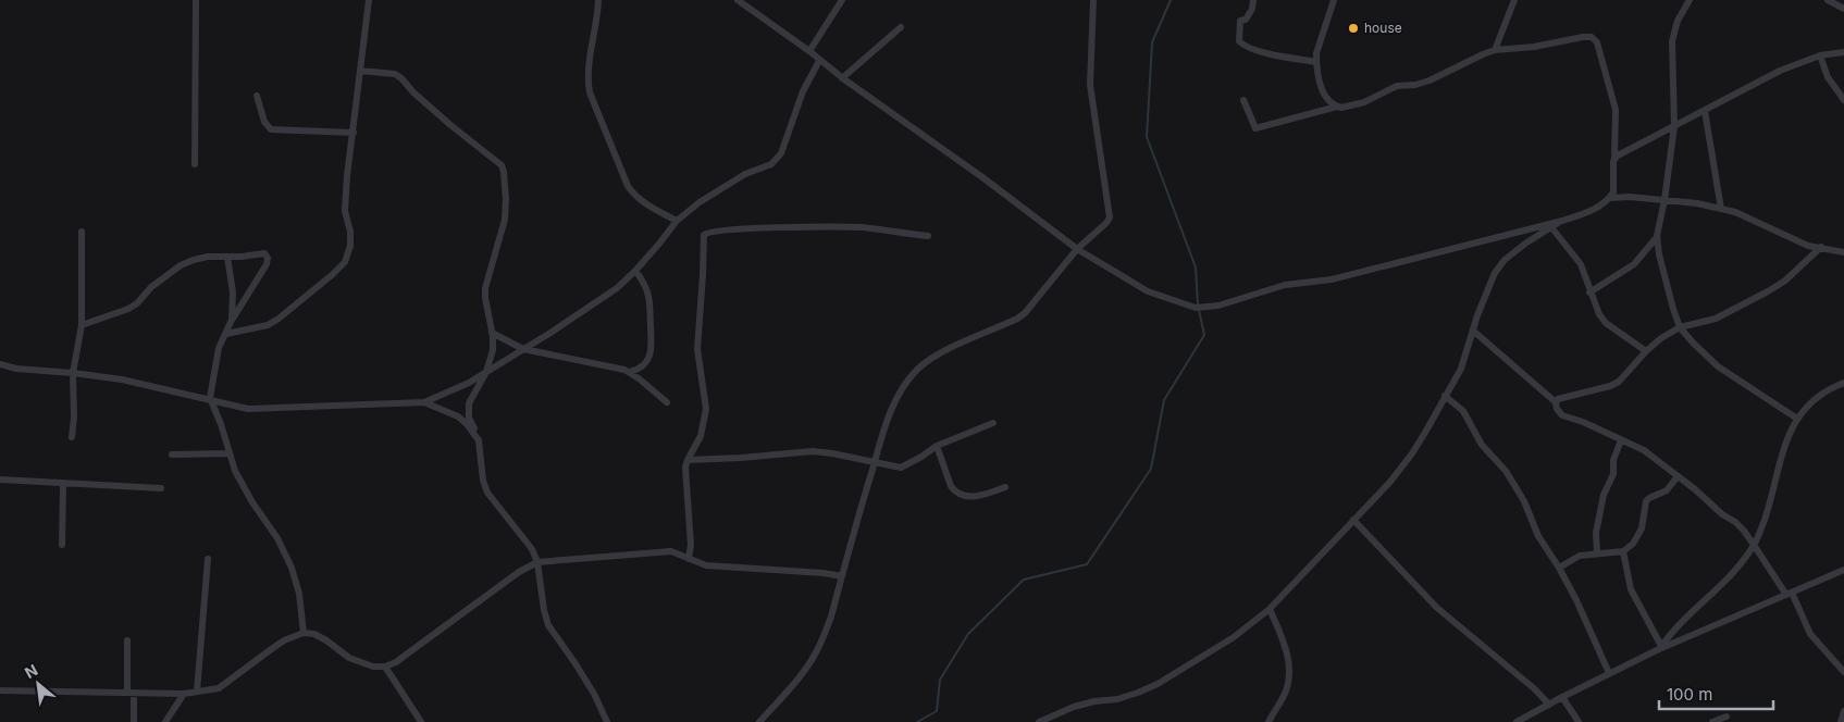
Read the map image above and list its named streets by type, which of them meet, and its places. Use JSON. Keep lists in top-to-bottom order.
{
  "places": ["house"],
  "scale_bar": "100 m",
  "north": "top left"
}
